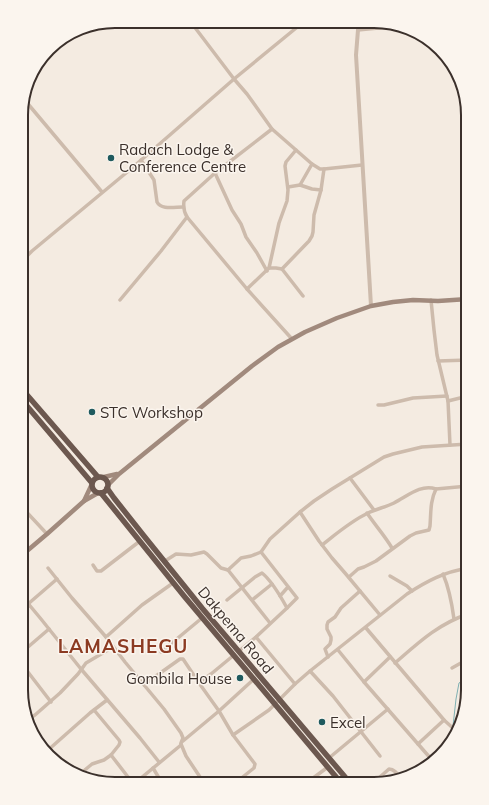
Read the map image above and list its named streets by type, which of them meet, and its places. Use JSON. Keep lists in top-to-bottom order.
{
  "streets": {
    "highway": ["Dakpema Road"]
  },
  "districts": ["LAMASHEGU"],
  "places": [
    "Radach Lodge & Conference Centre",
    "STC Workshop",
    "Gombila House",
    "Excel"
  ]
}
